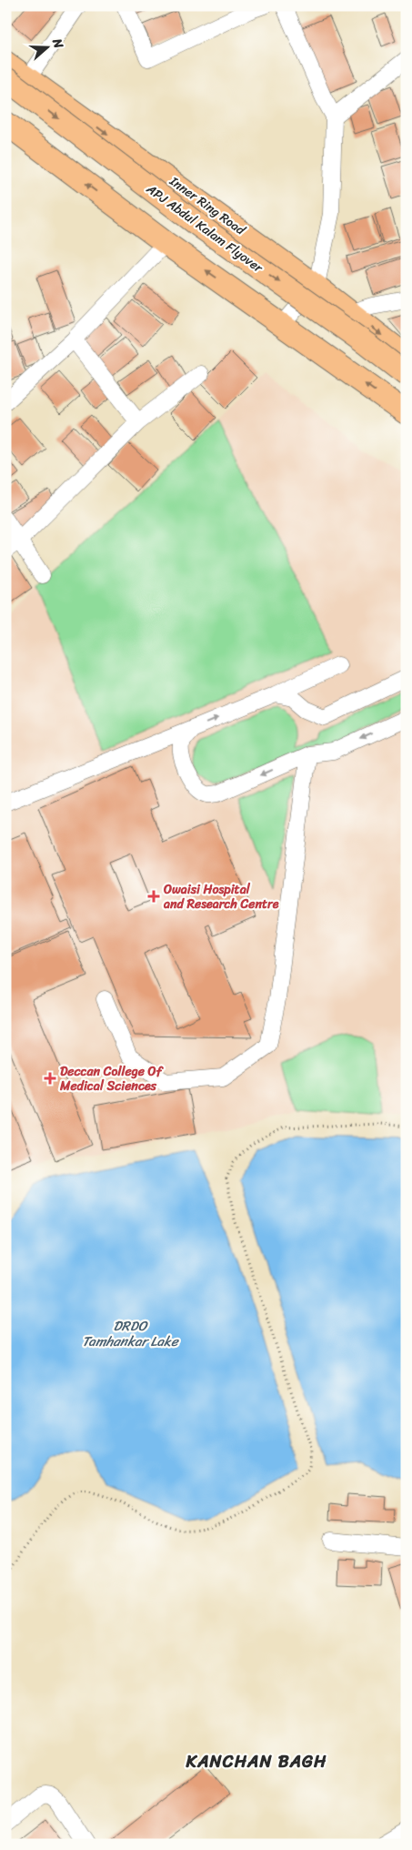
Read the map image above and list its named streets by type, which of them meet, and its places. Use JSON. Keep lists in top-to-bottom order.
{
  "streets": {
    "highway": ["APJ Abdul Kalam Flyover"],
    "main road": ["Inner Ring Road"]
  },
  "one_way": ["Inner Ring Road"],
  "districts": ["KANCHAN BAGH"],
  "water": ["DRDO Tamhankar Lake"],
  "places": {
    "health": ["Owaisi Hospital and Research Centre", "Deccan College Of Medical Sciences"]
  },
  "north": "right"
}
